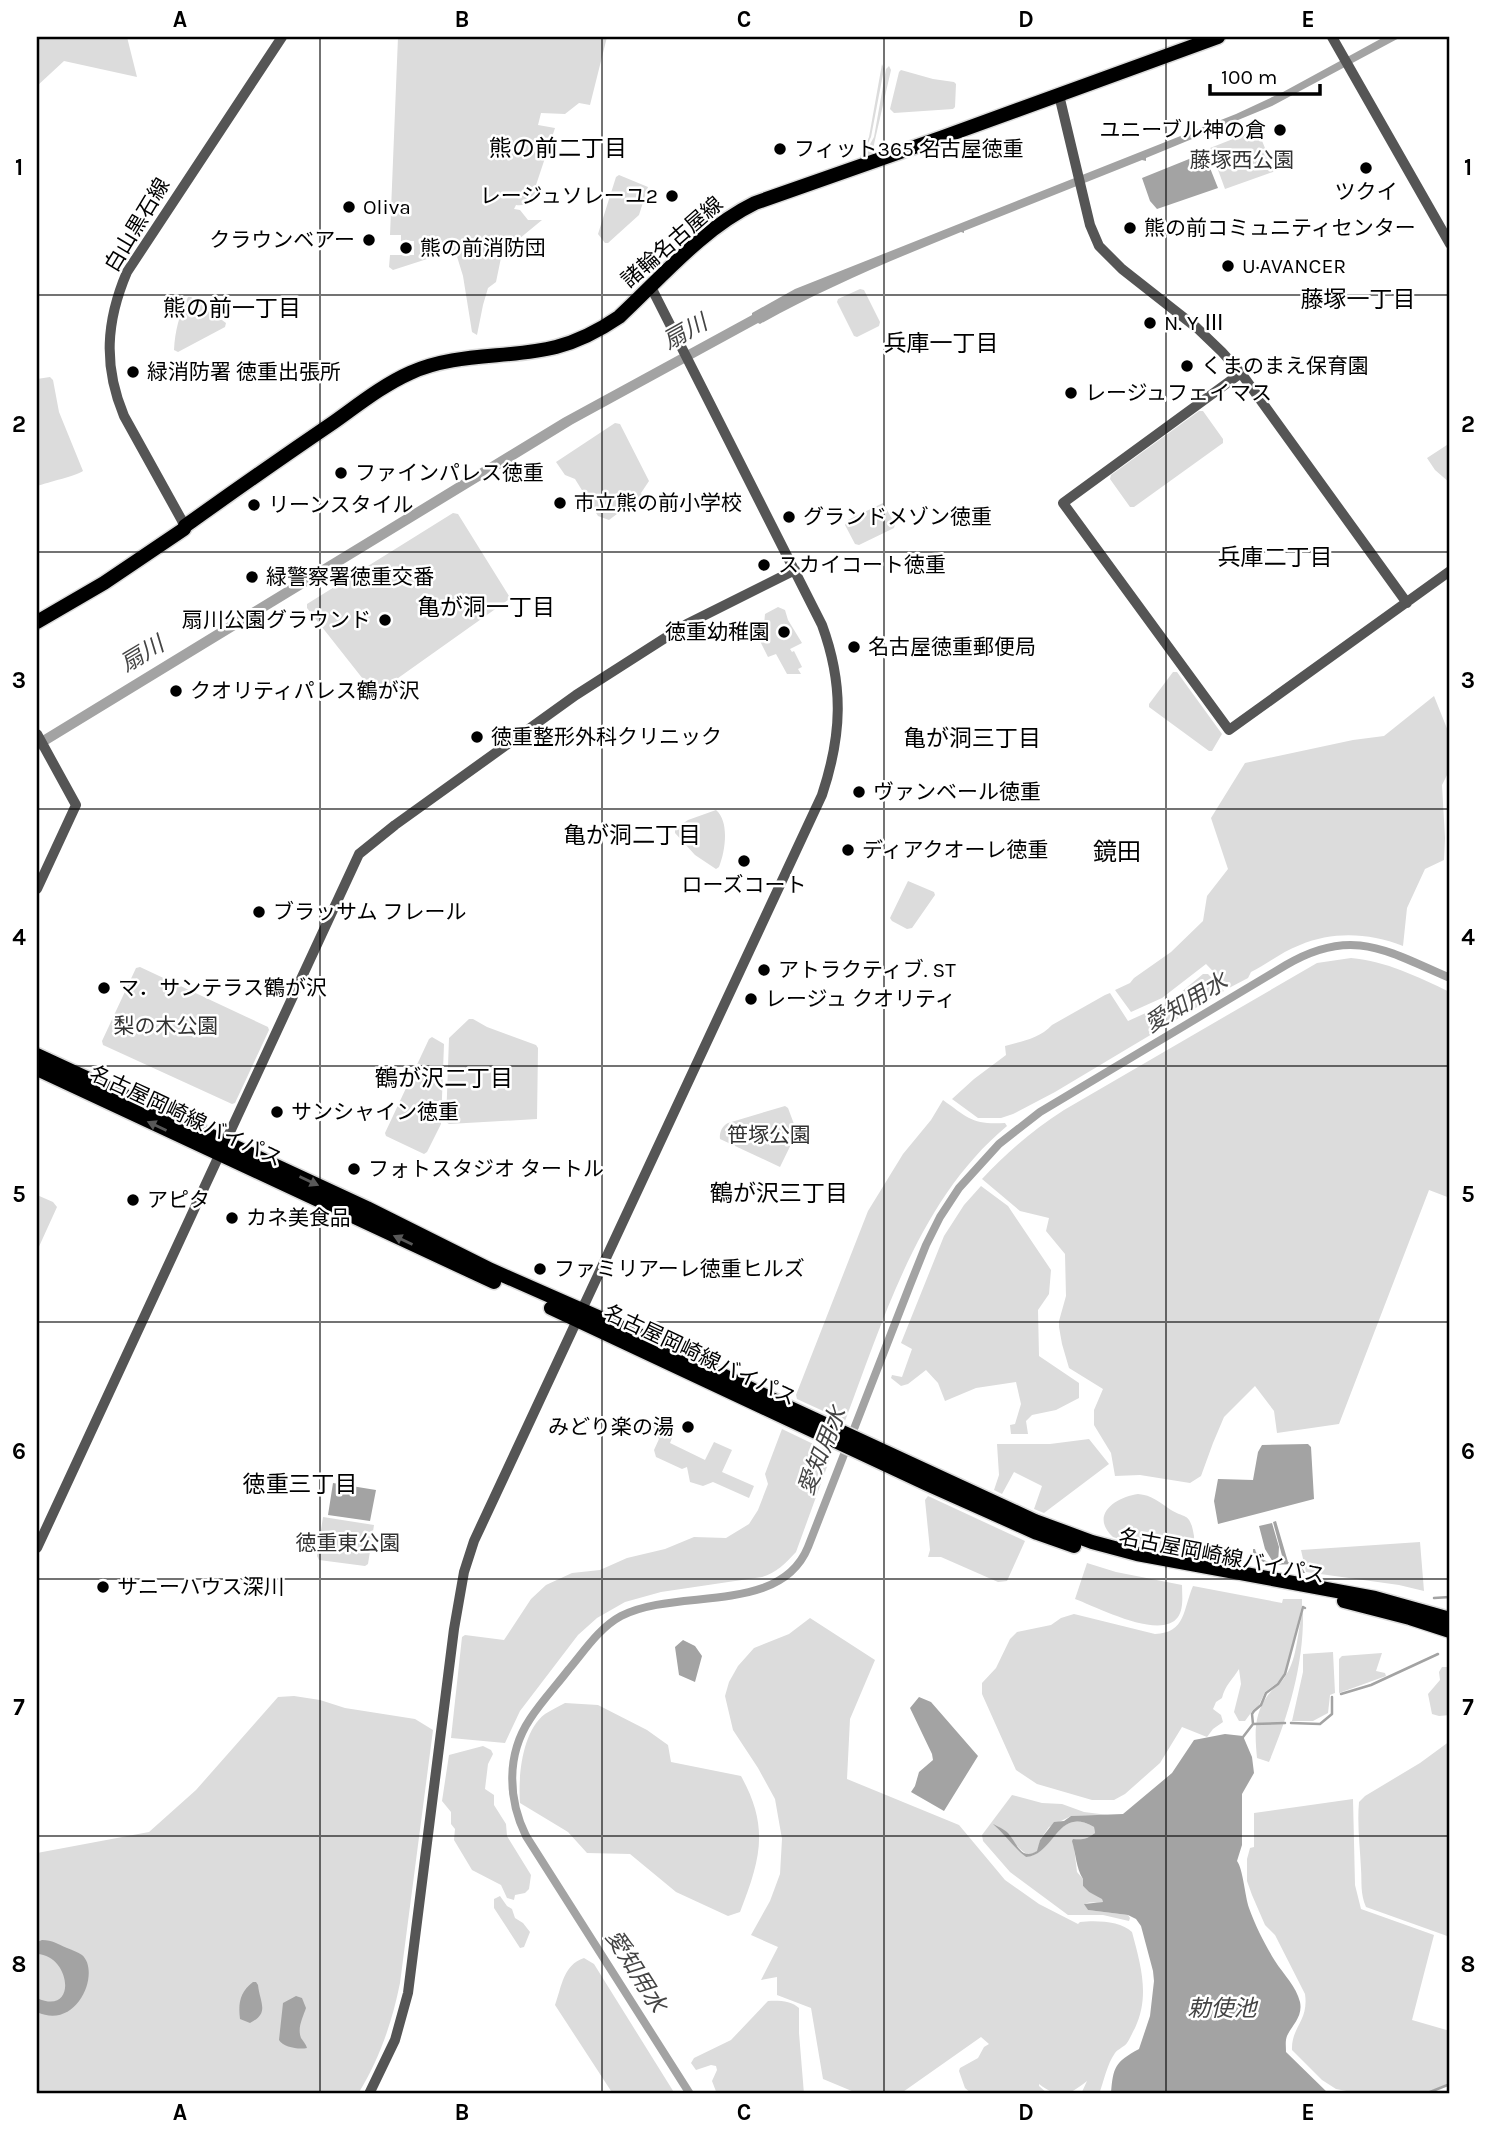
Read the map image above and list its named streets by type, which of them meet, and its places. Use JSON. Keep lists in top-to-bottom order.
{
  "streets": {
    "main road": ["諸輪名古屋線", "名古屋岡崎線バイパス"],
    "street": ["白山黒石線"]
  },
  "crossings": [
    ["白山黒石線", "諸輪名古屋線"]
  ],
  "districts": [
    "熊の前二丁目",
    "藤塚一丁目",
    "熊の前一丁目",
    "兵庫一丁目",
    "兵庫二丁目",
    "亀が洞一丁目",
    "亀が洞三丁目",
    "亀が洞二丁目",
    "鏡田",
    "鶴が沢二丁目",
    "鶴が沢三丁目",
    "徳重三丁目"
  ],
  "water": ["扇川", "愛知用水", "勅使池"],
  "parks": [
    "藤塚西公園",
    "梨の木公園",
    "笹塚公園",
    "徳重東公園"
  ],
  "places": [
    "ユニーブル神の倉",
    "フィット365 名古屋徳重",
    "ツクイ",
    "レージュソレーユ2",
    "Oliva",
    "熊の前コミュニティセンター",
    "クラウンベアー",
    "熊の前消防団",
    "U·AVANCER",
    "N. Y Ⅲ",
    "くまのまえ保育園",
    "緑消防署 徳重出張所",
    "レージュフェイマス",
    "ファインパレス徳重",
    "市立熊の前小学校",
    "リーンスタイル",
    "グランドメゾン徳重",
    "スカイコート徳重",
    "緑警察署徳重交番",
    "扇川公園グラウンド",
    "徳重幼稚園",
    "名古屋徳重郵便局",
    "クオリティパレス鶴が沢",
    "徳重整形外科クリニック",
    "ヴァンベール徳重",
    "ディアクオーレ徳重",
    "ローズコート",
    "ブラッサム フレール",
    "アトラクティブ. ST",
    "マ．サンテラス鶴が沢",
    "レージュ クオリティ",
    "サンシャイン徳重",
    "フォトスタジオ タートル",
    "アピタ",
    "カネ美食品",
    "ファミリアーレ徳重ヒルズ",
    "みどり楽の湯",
    "サニーハウス深川"
  ],
  "scale_bar": "100 m",
  "grid": {
    "columns": [
      "A",
      "B",
      "C",
      "D",
      "E"
    ],
    "rows": [
      "1",
      "2",
      "3",
      "4",
      "5",
      "6",
      "7",
      "8"
    ]
  }
}
